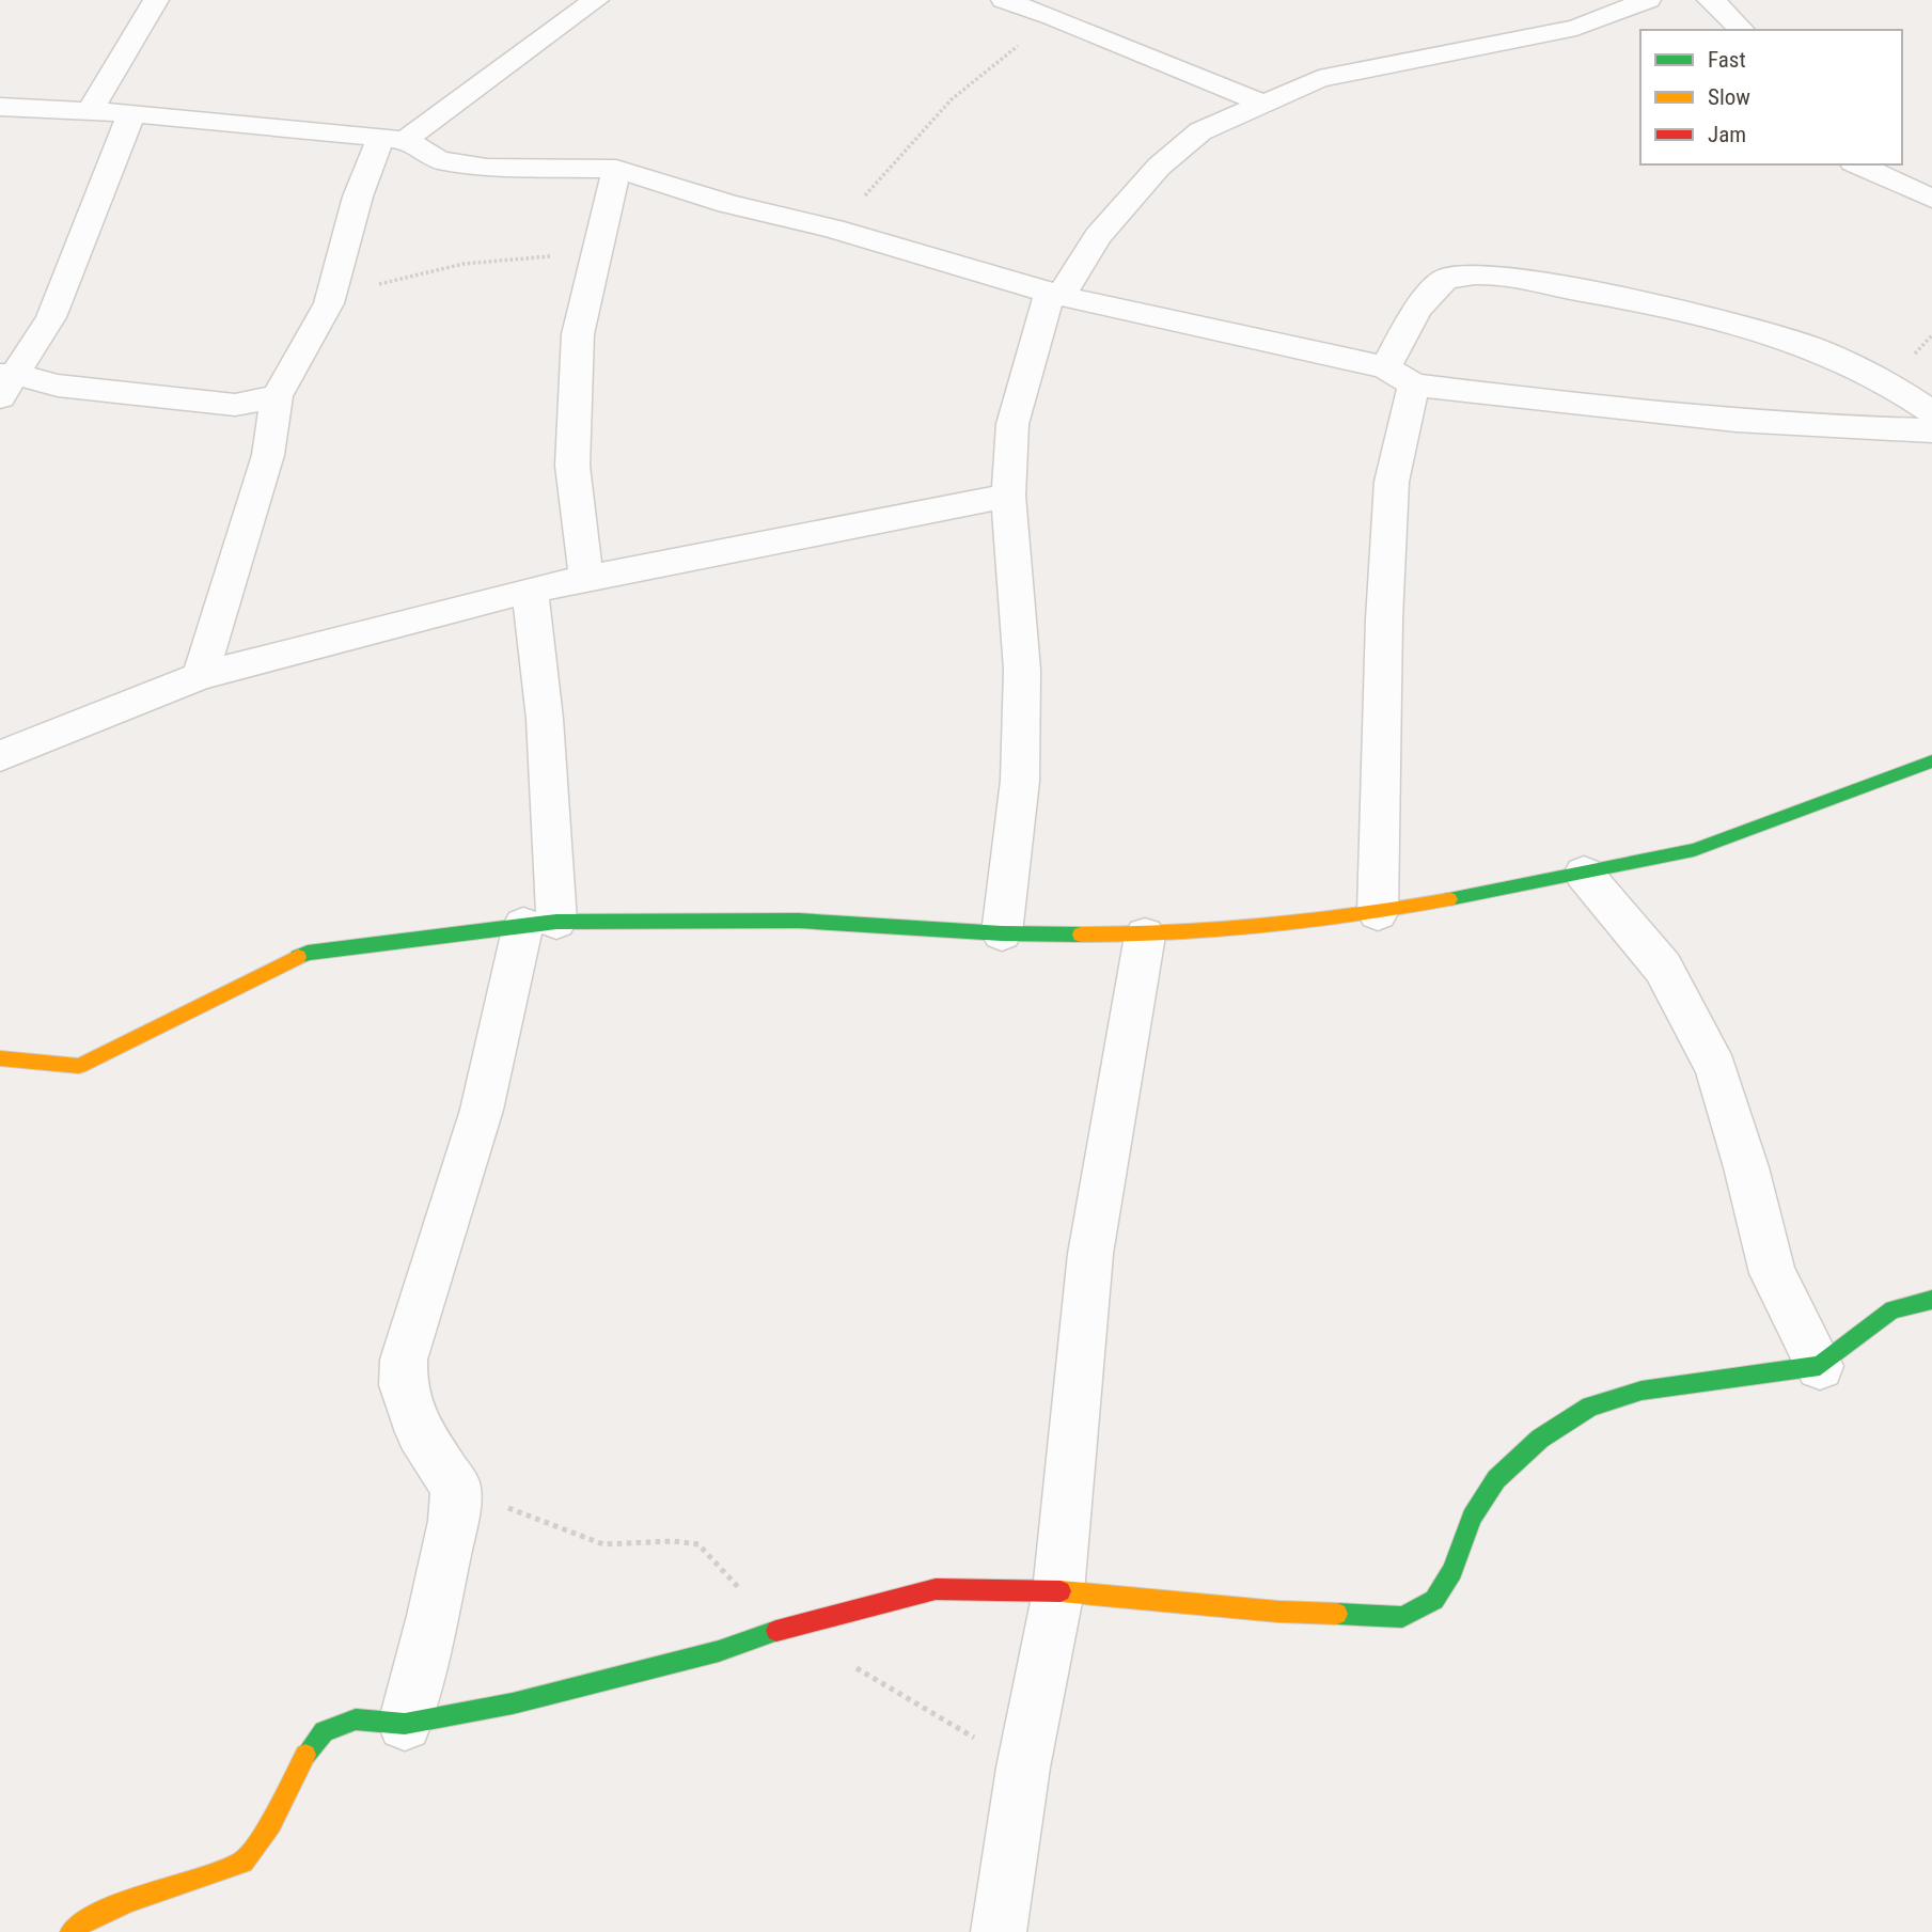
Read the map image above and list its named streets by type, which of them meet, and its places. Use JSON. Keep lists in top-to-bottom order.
{
  "legend": ["Fast", "Slow", "Jam"]
}
